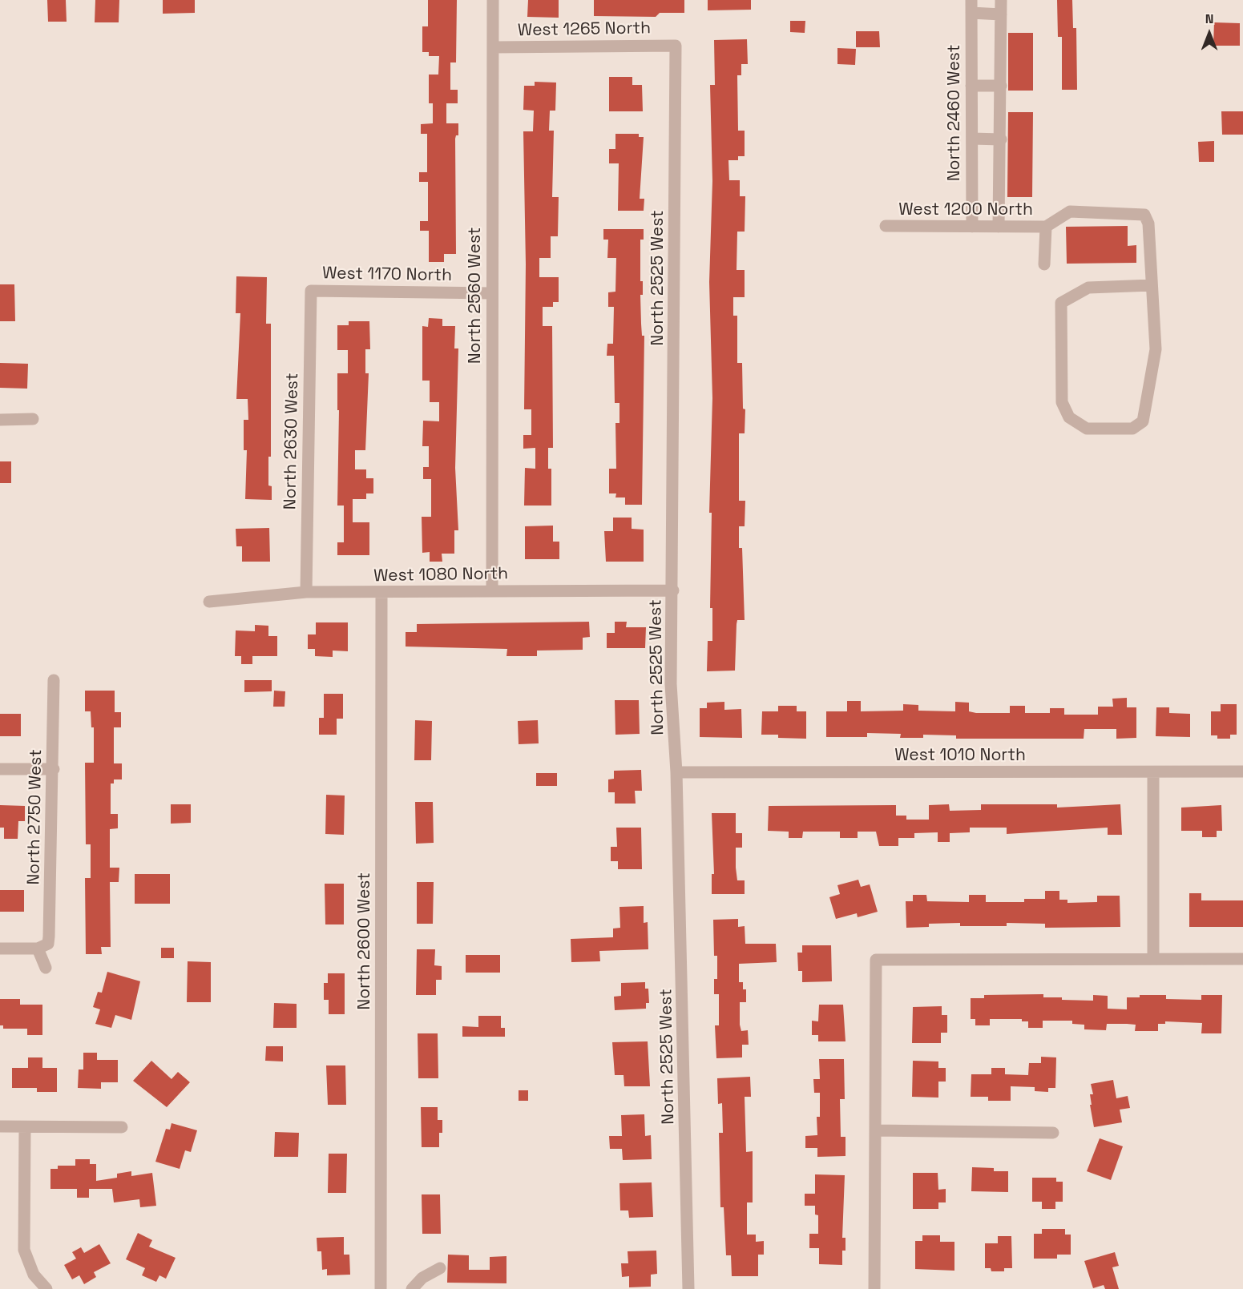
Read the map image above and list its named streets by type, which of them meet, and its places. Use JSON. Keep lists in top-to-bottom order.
{
  "streets": {
    "street": [
      "West 1265 North",
      "North 2460 West",
      "West 1200 North",
      "West 1170 North",
      "North 2525 West",
      "North 2560 West",
      "North 2630 West",
      "West 1080 North",
      "West 1010 North",
      "North 2750 West",
      "North 2600 West"
    ]
  },
  "crossings": [
    ["West 1265 North", "North 2525 West"],
    ["West 1265 North", "North 2560 West"],
    ["North 2460 West", "West 1200 North"],
    ["West 1170 North", "North 2560 West"],
    ["West 1170 North", "North 2630 West"],
    ["North 2525 West", "West 1080 North"],
    ["North 2525 West", "West 1010 North"],
    ["North 2560 West", "West 1080 North"],
    ["North 2630 West", "West 1080 North"],
    ["West 1080 North", "North 2600 West"]
  ],
  "north": "top"
}
